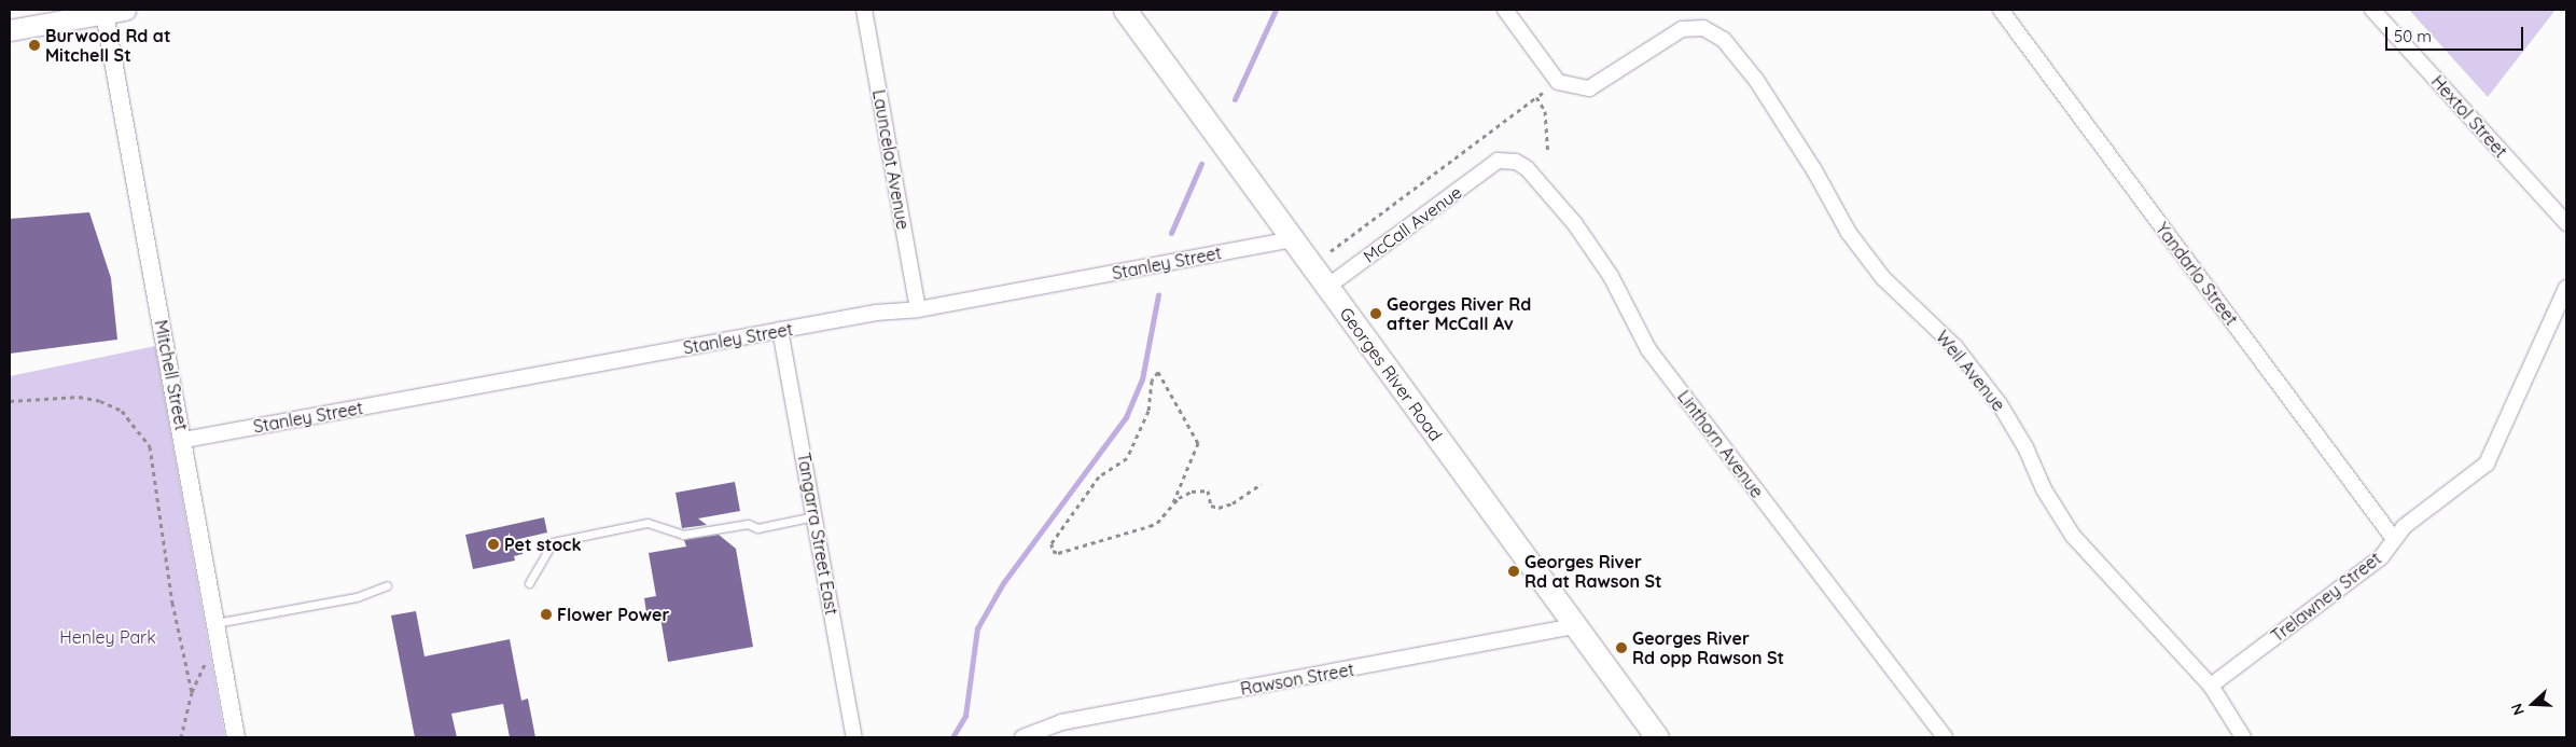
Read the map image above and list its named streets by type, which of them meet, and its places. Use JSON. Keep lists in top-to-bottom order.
{
  "streets": {
    "main road": ["Georges River Road"],
    "street": [
      "Hextol Street",
      "Launcelot Avenue",
      "McCall Avenue",
      "Stanley Street",
      "Yandarlo Street",
      "Weil Avenue",
      "Mitchell Street",
      "Linthorn Avenue",
      "Tangarra Street East",
      "Trelawney Street",
      "Rawson Street"
    ]
  },
  "crossings": [
    ["Launcelot Avenue", "Stanley Street"],
    ["McCall Avenue", "Georges River Road"],
    ["McCall Avenue", "Linthorn Avenue"],
    ["Stanley Street", "Georges River Road"],
    ["Stanley Street", "Mitchell Street"],
    ["Stanley Street", "Tangarra Street East"],
    ["Yandarlo Street", "Trelawney Street"],
    ["Weil Avenue", "Trelawney Street"],
    ["Georges River Road", "Rawson Street"]
  ],
  "parks": ["Henley Park"],
  "places": [
    "Burwood Rd at Mitchell St",
    "Georges River Rd after McCall Av",
    "Pet stock",
    "Georges River Rd at Rawson St",
    "Flower Power",
    "Georges River Rd opp Rawson St"
  ],
  "scale_bar": "50 m",
  "north": "left"
}
